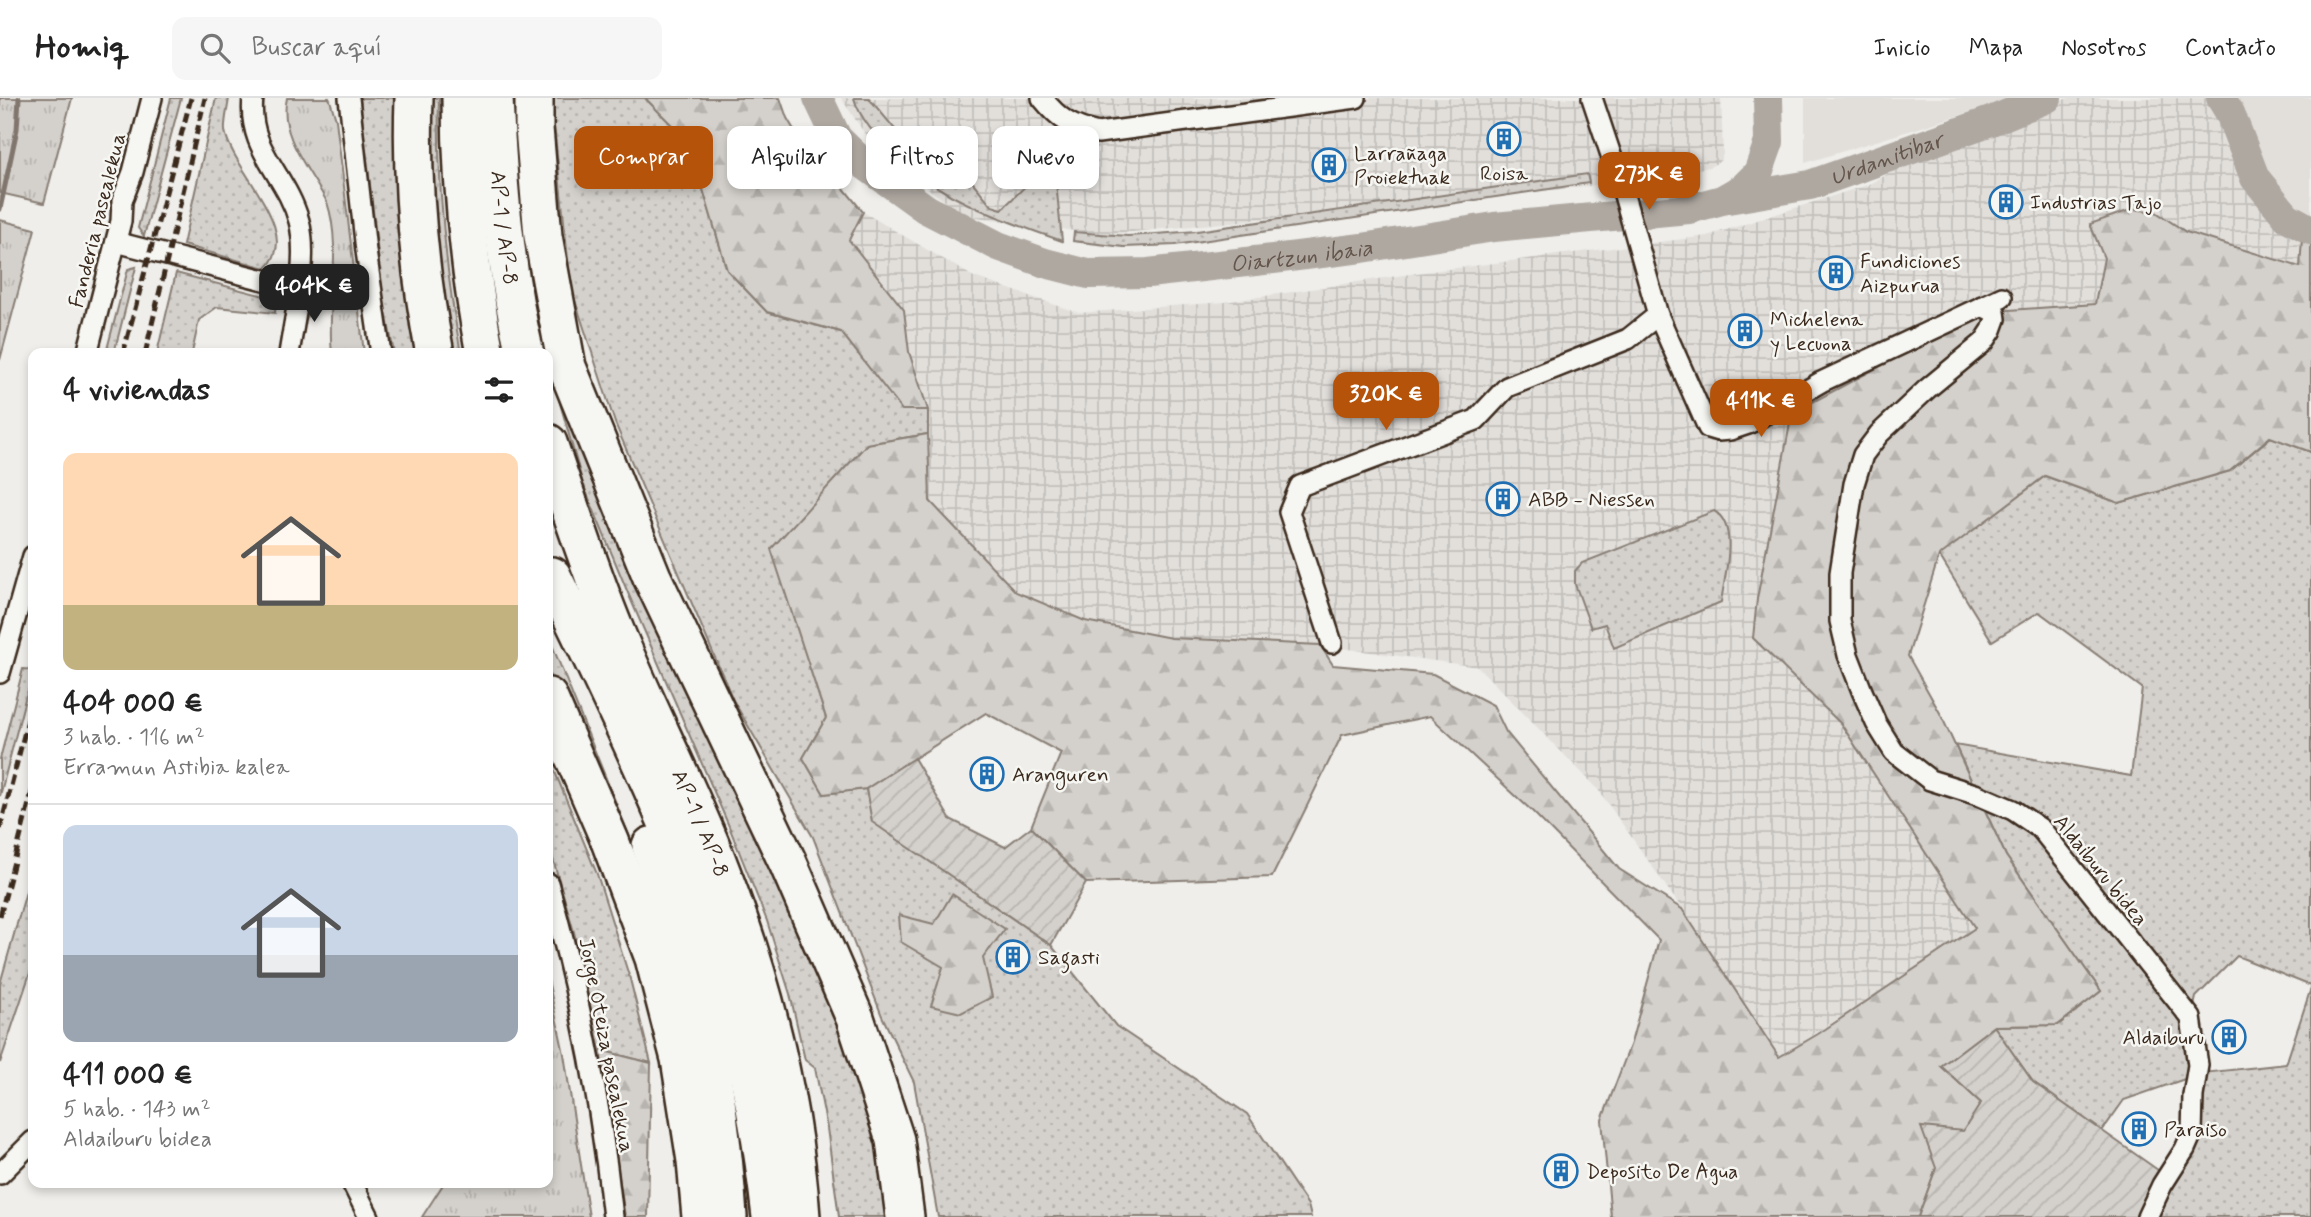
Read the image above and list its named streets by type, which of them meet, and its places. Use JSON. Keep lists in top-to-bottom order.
{
  "streets": {
    "highway": ["AP-1 / AP-8"],
    "street": ["Fanderia pasealekua", "Aldaiburu bidea", "Jorge Oteiza pasealekua"]
  },
  "water": ["Urdanitibar", "Oiartzun ibaia"],
  "places": {
    "building": [
      "Roisa",
      "Larrañaga Proiektuak",
      "Industrias Tajo",
      "Fundiciones Aizpurua",
      "Michelena y Lecuona",
      "ABB - Niessen",
      "Aranguren",
      "Sagasti",
      "Aldaiburu",
      "Paraiso",
      "Deposito De Agua"
    ]
  },
  "page": {
    "header": "Homiq",
    "search": "Buscar aquí",
    "nav": [
      "Inicio",
      "Mapa",
      "Nosotros",
      "Contacto"
    ],
    "chip": [
      "Comprar",
      "Alquilar",
      "Filtros",
      "Nuevo"
    ],
    "price": [
      "273K €",
      "404K €",
      "320K €",
      "411K €"
    ],
    "heading": "4 viviendas",
    "list": [
      {
        "name": "404 000 €",
        "note": "3 hab. · 116 m² · Erramun Astibia kalea"
      },
      {
        "name": "411 000 €",
        "note": "5 hab. · 143 m² · Aldaiburu bidea"
      }
    ]
  }
}
